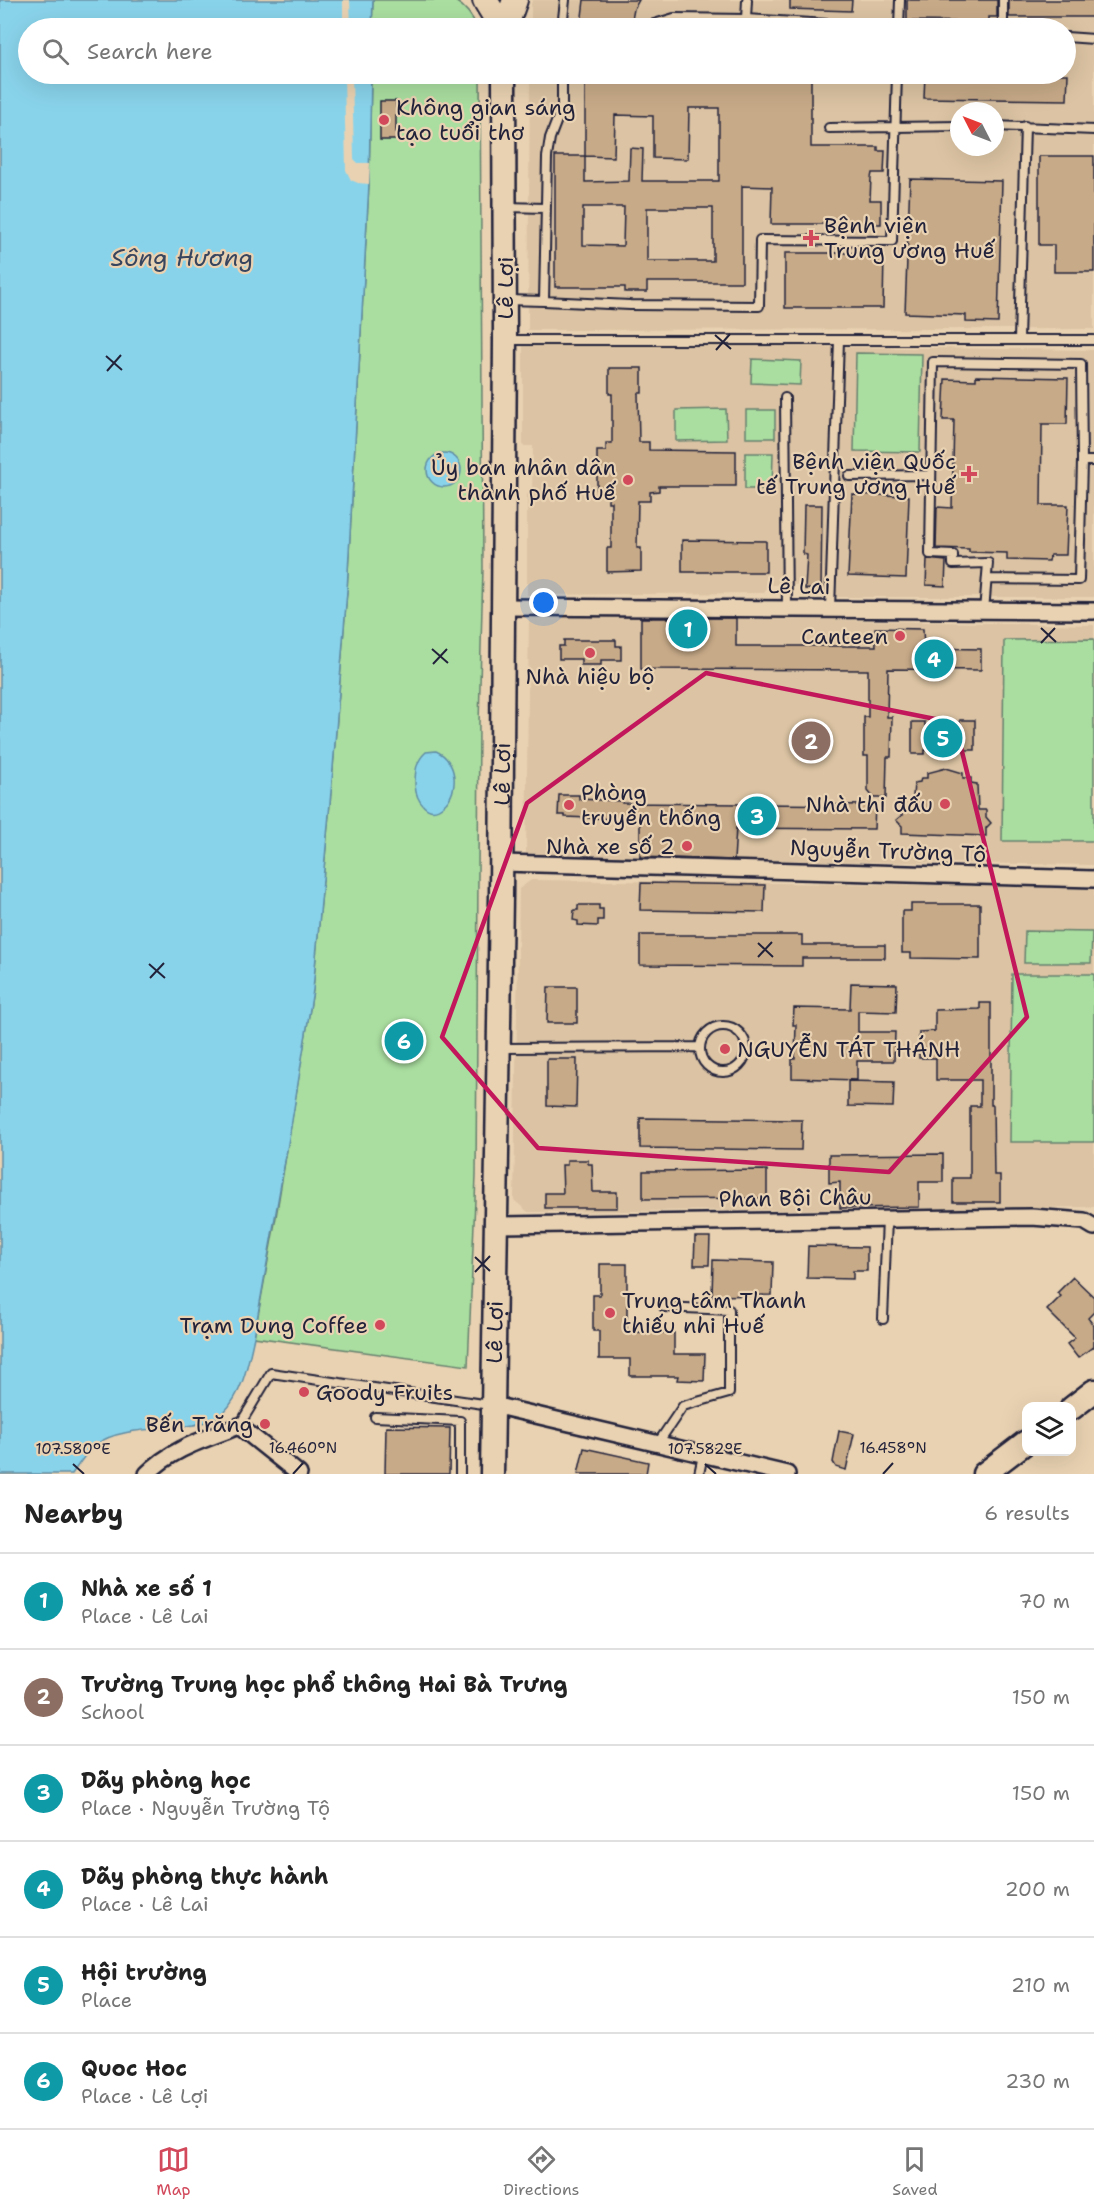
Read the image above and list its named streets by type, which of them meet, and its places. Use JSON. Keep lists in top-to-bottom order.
{
  "streets": {
    "main road": ["Lê Lợi"],
    "street": ["Lê Lai", "Nguyễn Trường Tộ", "Phan Bội Châu"]
  },
  "crossings": [
    ["Lê Lợi", "Lê Lai"],
    ["Lê Lợi", "Nguyễn Trường Tộ"],
    ["Lê Lợi", "Phan Bội Châu"]
  ],
  "water": ["Sông Hương"],
  "places": {
    "other": [
      "Không gian sáng tạo tuổi thơ",
      "Ủy ban nhân dân thành phố Huế",
      "Canteen",
      "Nhà hiệu bộ",
      "Nhà thi đấu",
      "Phòng truyền thống",
      "Nhà xe số 2",
      "NGUYỄN TÁT THÁNH",
      "Trung tâm Thanh thiếu nhi Huế",
      "Trạm Dung Coffee",
      "Goody Fruits",
      "Bến Trăng"
    ],
    "health": ["Bệnh viện Trung ương Huế", "Bệnh viện Quốc tế Trung ương Huế"]
  },
  "north": "top left",
  "page": {
    "search": "Search here",
    "pins": [
      "1",
      "4",
      "5",
      "2",
      "3",
      "6"
    ],
    "heading": ["Nearby", "6 results"],
    "list": [
      {
        "mark": "1",
        "name": "Nhà xe số 1",
        "note": "Place · Lê Lai",
        "value": "70 m"
      },
      {
        "mark": "2",
        "name": "Trường Trung học phổ thông Hai Bà Trưng",
        "note": "School",
        "value": "150 m"
      },
      {
        "mark": "3",
        "name": "Dãy phòng học",
        "note": "Place · Nguyễn Trường Tộ",
        "value": "150 m"
      },
      {
        "mark": "4",
        "name": "Dãy phòng thực hành",
        "note": "Place · Lê Lai",
        "value": "200 m"
      },
      {
        "mark": "5",
        "name": "Hội trường",
        "note": "Place",
        "value": "210 m"
      },
      {
        "mark": "6",
        "name": "Quoc Hoc",
        "note": "Place · Lê Lợi",
        "value": "230 m"
      }
    ],
    "nav": ["Map", "Directions", "Saved"]
  },
  "coordinates": [
    "16.460°N",
    "16.458°N",
    "107.580°E",
    "107.582°E"
  ]
}
